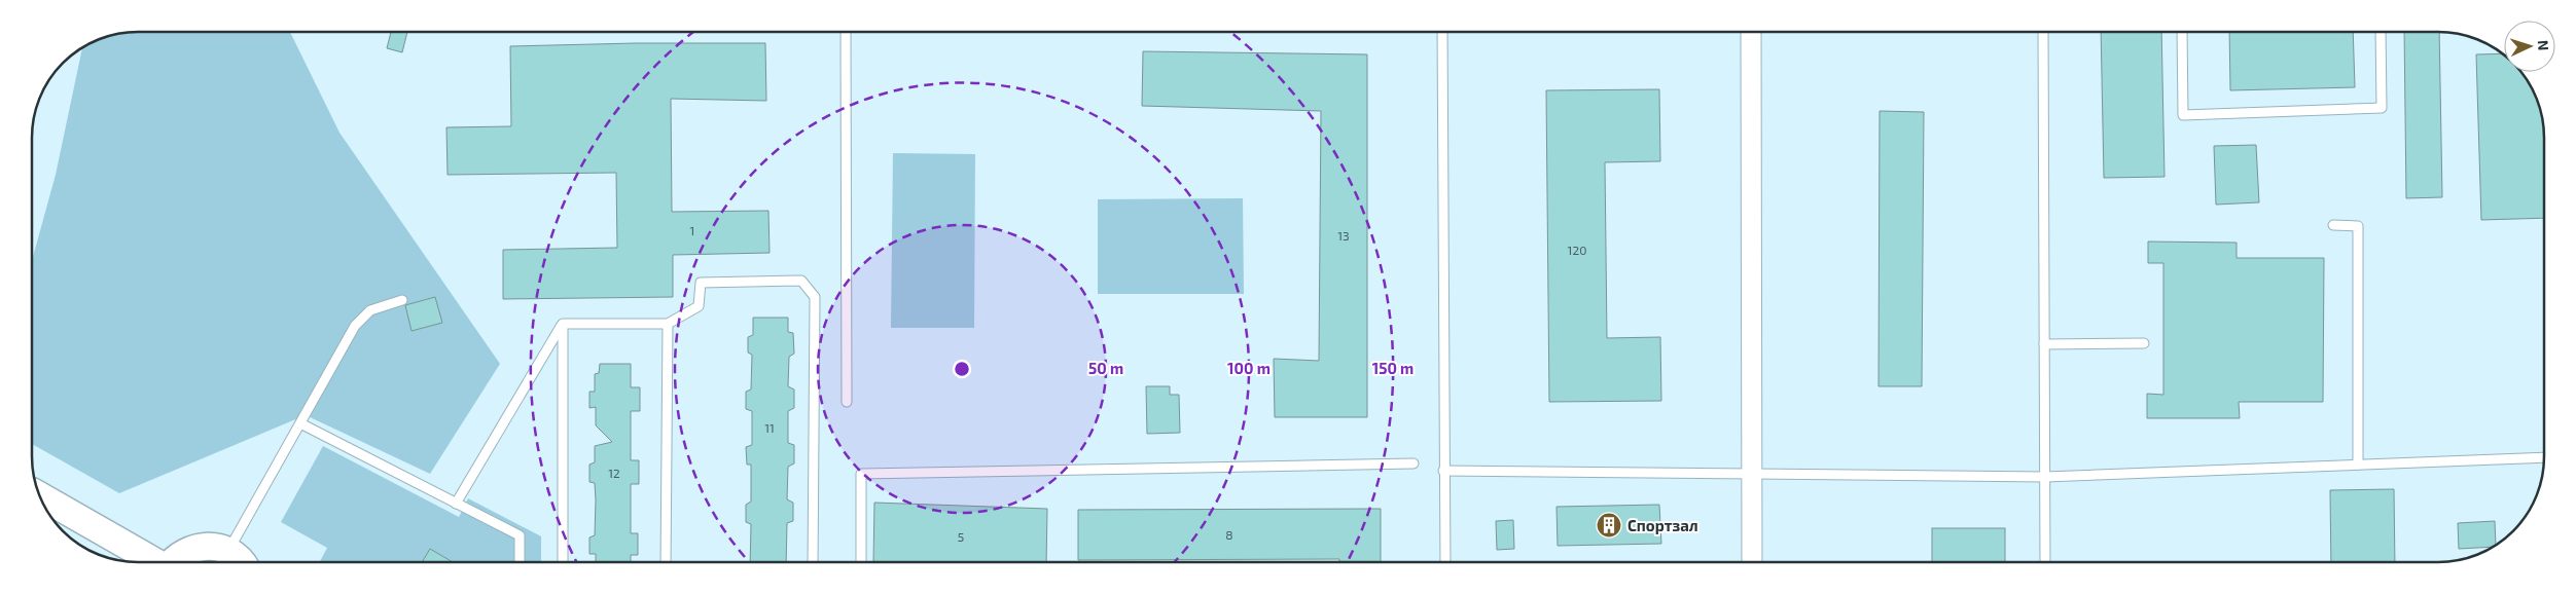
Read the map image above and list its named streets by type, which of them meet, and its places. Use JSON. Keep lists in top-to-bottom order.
{
  "places": {
    "building": ["Спортзал"]
  },
  "house_numbers": [
    "1",
    "13",
    "120",
    "11",
    "12",
    "8",
    "5"
  ],
  "north": "right",
  "rings": ["50 m", "100 m", "150 m"]
}
